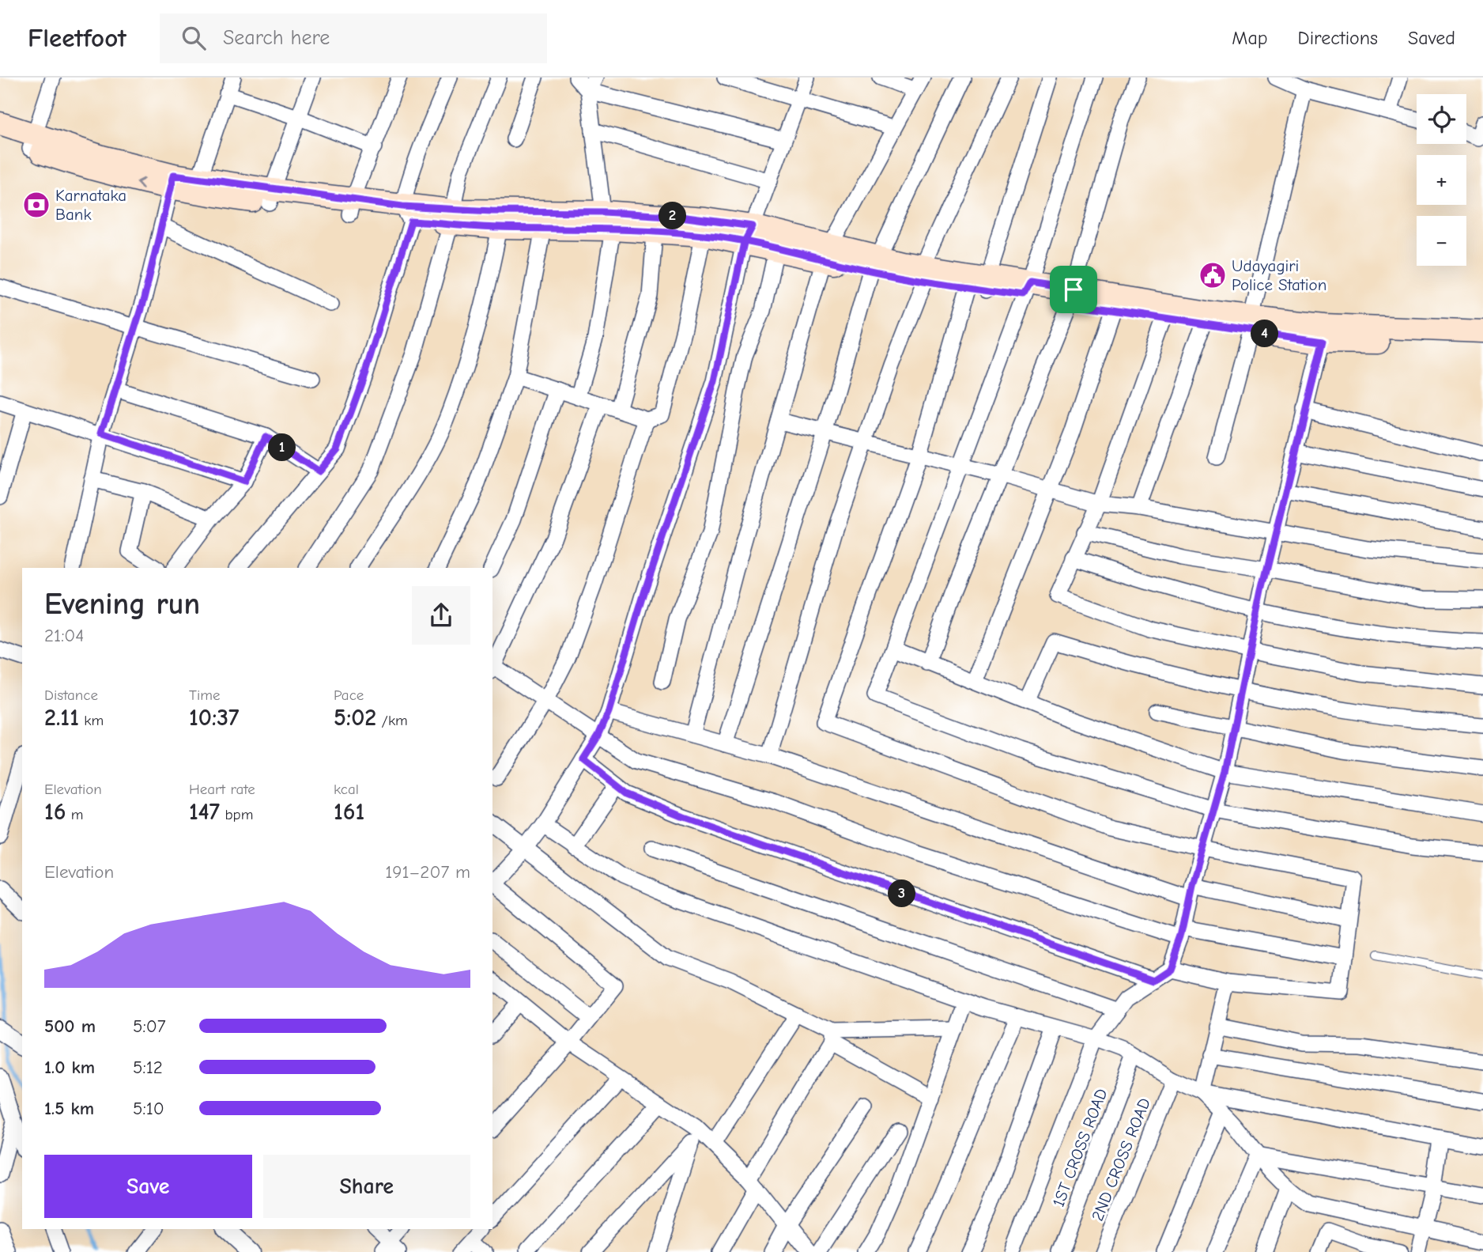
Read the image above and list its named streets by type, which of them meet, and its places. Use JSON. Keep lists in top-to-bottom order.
{
  "streets": {
    "street": ["1ST CROSS ROAD", "2ND CROSS ROAD"]
  },
  "places": {
    "bank": ["Karnataka Bank"],
    "public building": ["Udayagiri Police Station"]
  },
  "page": {
    "header": "Fleetfoot",
    "search": "Search here",
    "nav": ["Map", "Directions", "Saved"],
    "map_buttons": ["+", "−"],
    "pins": [
      "2",
      "4",
      "1",
      "3"
    ],
    "heading": ["Evening run", "21:04"],
    "stats": [
      ["Distance", "2.11 km"],
      ["Time", "10:37"],
      ["Pace", "5:02 /km"],
      ["Elevation", "16 m"],
      ["Heart rate", "147 bpm"],
      ["kcal", "161"]
    ],
    "chart": ["Elevation", "191–207 m"],
    "list": [
      {
        "name": "500 m",
        "note": "5:07"
      },
      {
        "name": "1.0 km",
        "note": "5:12"
      },
      {
        "name": "1.5 km",
        "note": "5:10"
      }
    ],
    "buttons": ["Save", "Share"]
  }
}
